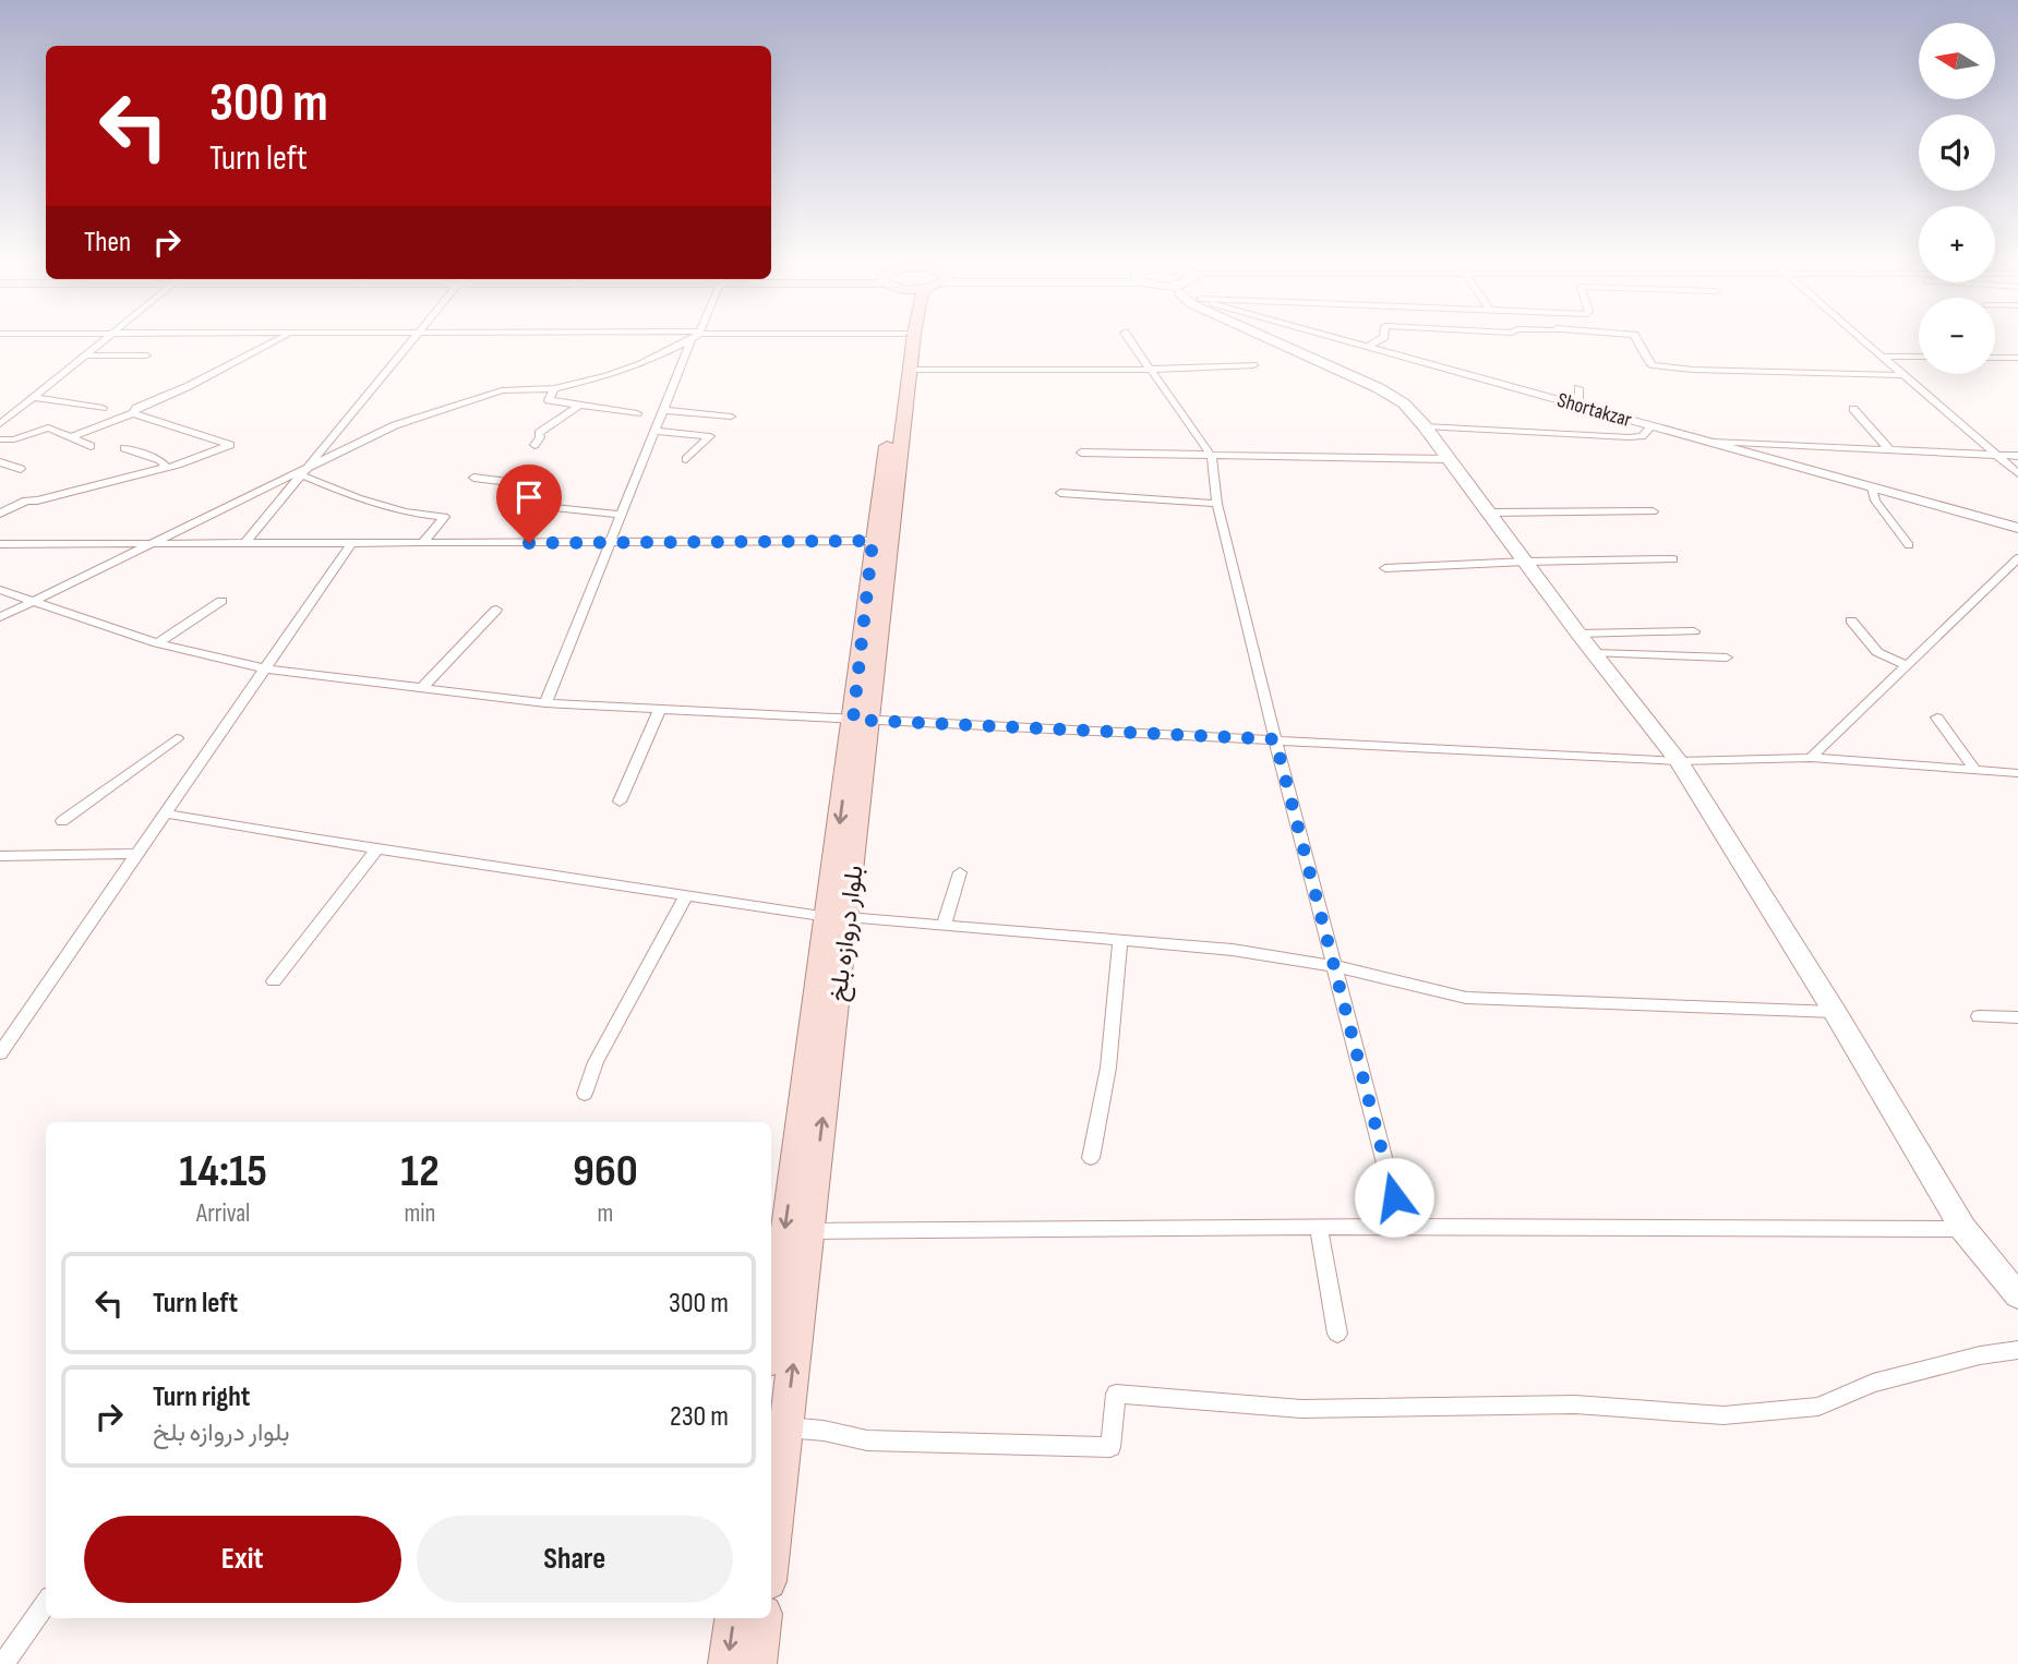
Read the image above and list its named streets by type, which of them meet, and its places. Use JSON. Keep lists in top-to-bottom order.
{
  "streets": {
    "main road": ["بلوار دروازه بلخ"],
    "street": ["Shortakzar"]
  },
  "north": "left",
  "page": {
    "map_buttons": ["+", "−"],
    "turn": ["300 m", "Turn left"],
    "then": "Then",
    "eta": [
      "14:15",
      "Arrival",
      "12",
      "min",
      "960",
      "m"
    ],
    "list": [
      {
        "name": "Turn left",
        "value": "300 m"
      },
      {
        "name": "Turn right",
        "note": "بلوار دروازه بلخ",
        "value": "230 m"
      }
    ],
    "buttons": ["Exit", "Share"]
  }
}
